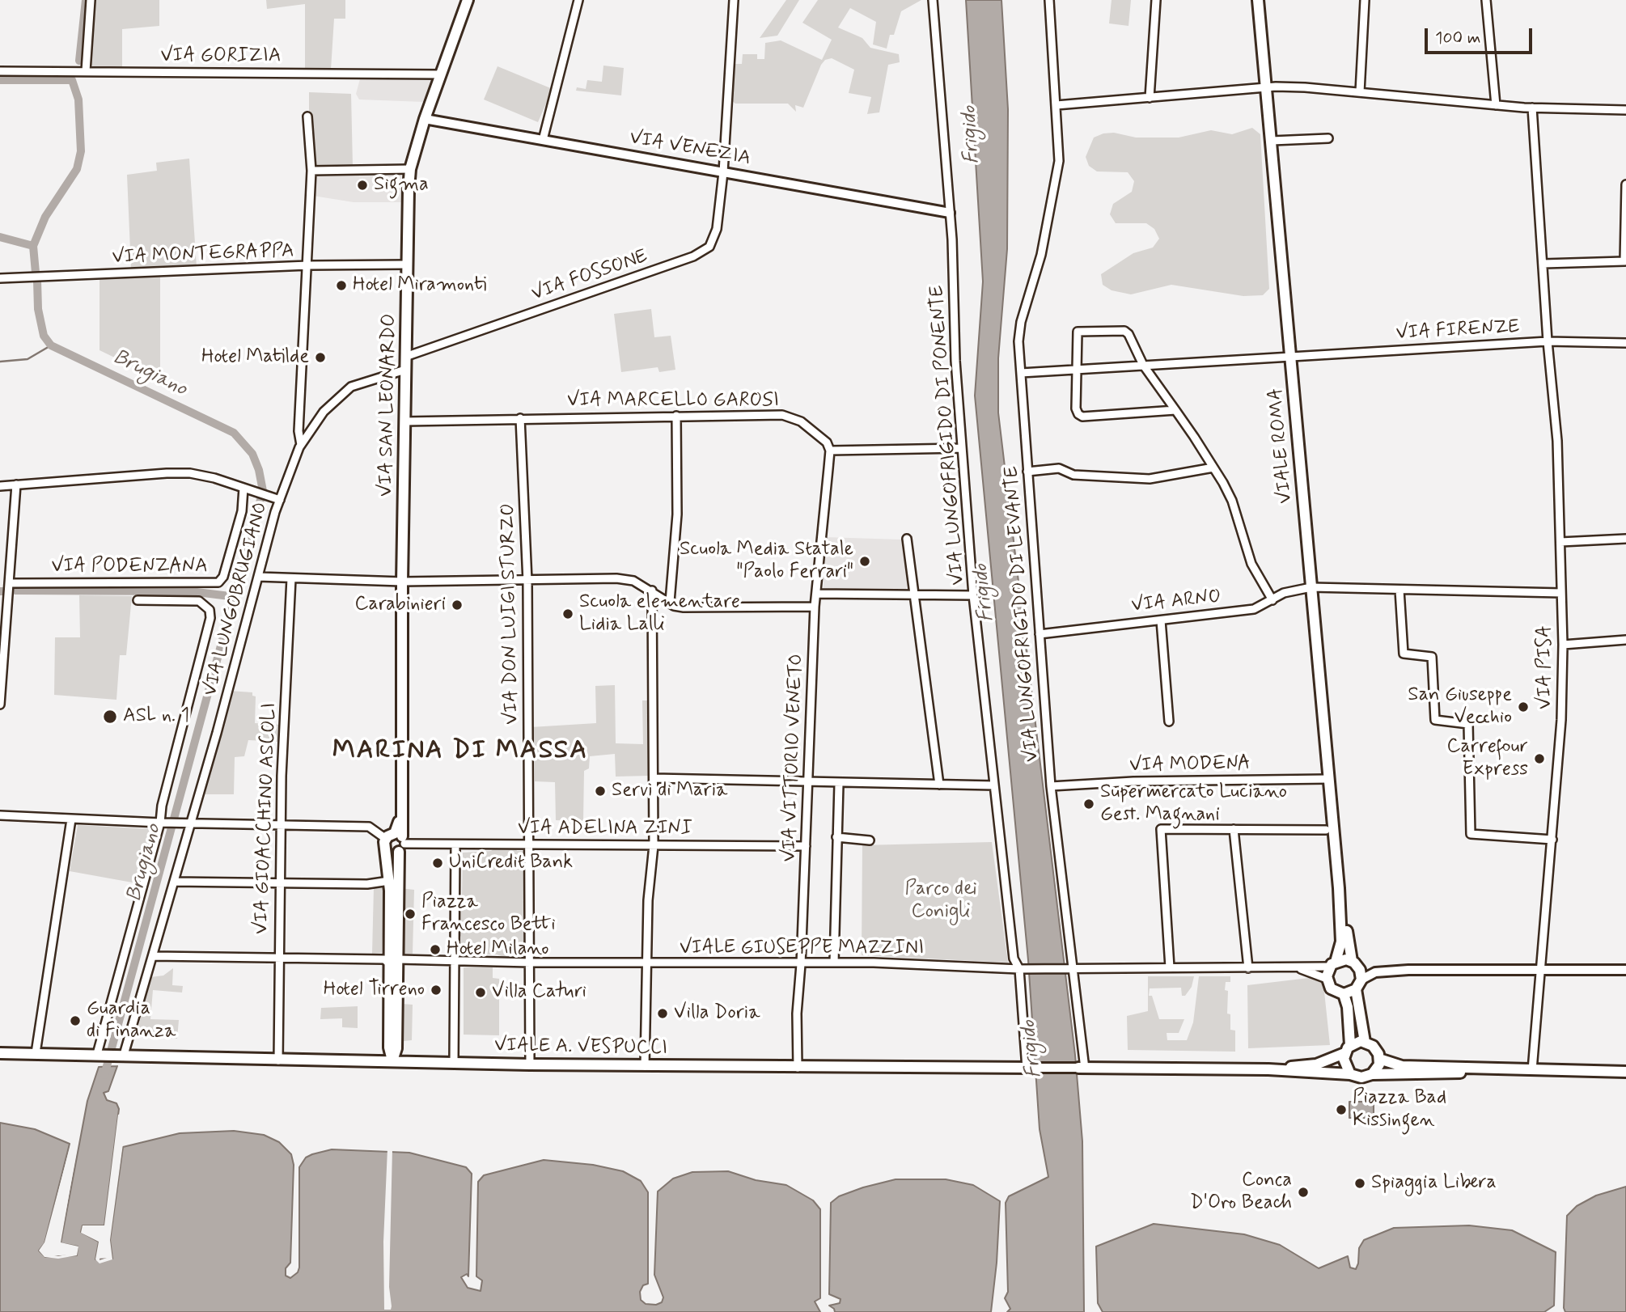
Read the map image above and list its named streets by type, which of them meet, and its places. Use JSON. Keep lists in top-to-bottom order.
{
  "streets": {
    "main road": ["VIA SAN LEONARDO", "VIALE ROMA", "VIALE A. VESPUCCI"],
    "street": [
      "VIA GORIZIA",
      "VIA VENEZIA",
      "VIA MONTEGRAPPA",
      "VIA FOSSONE",
      "VIA FIRENZE",
      "VIA MARCELLO GAROSI",
      "VIA LUNGOFRIGIDO DI PONENTE",
      "VIA PODENZANA",
      "VIA LUNGOBRUGIANO",
      "VIA ARNO",
      "VIA DON LUIGI STURZO",
      "VIA LUNGOFRIGIDO DI LEVANTE",
      "VIA PISA",
      "VIA VITTORIO VENETO",
      "VIA MODENA",
      "VIA GIOACCHINO ASCOLI",
      "VIA ADELINA ZINI",
      "VIALE GIUSEPPE MAZZINI"
    ]
  },
  "crossings": [
    ["VIA GORIZIA", "VIA SAN LEONARDO"],
    ["VIA VENEZIA", "VIA FOSSONE"],
    ["VIA VENEZIA", "VIA SAN LEONARDO"],
    ["VIA VENEZIA", "VIA LUNGOFRIGIDO DI PONENTE"],
    ["VIA MONTEGRAPPA", "VIA SAN LEONARDO"],
    ["VIA FOSSONE", "VIA SAN LEONARDO"],
    ["VIA FIRENZE", "VIALE ROMA"],
    ["VIA FIRENZE", "VIA LUNGOFRIGIDO DI LEVANTE"],
    ["VIA FIRENZE", "VIA PISA"],
    ["VIA MARCELLO GAROSI", "VIA SAN LEONARDO"],
    ["VIA MARCELLO GAROSI", "VIA DON LUIGI STURZO"],
    ["VIA MARCELLO GAROSI", "VIA VITTORIO VENETO"],
    ["VIA SAN LEONARDO", "VIA LUNGOBRUGIANO"],
    ["VIA SAN LEONARDO", "VIA ADELINA ZINI"],
    ["VIA LUNGOFRIGIDO DI PONENTE", "VIALE GIUSEPPE MAZZINI"],
    ["VIA LUNGOFRIGIDO DI PONENTE", "VIALE A. VESPUCCI"],
    ["VIALE ROMA", "VIA ARNO"],
    ["VIALE ROMA", "VIA MODENA"],
    ["VIALE ROMA", "VIALE GIUSEPPE MAZZINI"],
    ["VIA LUNGOBRUGIANO", "VIALE GIUSEPPE MAZZINI"],
    ["VIA LUNGOBRUGIANO", "VIALE A. VESPUCCI"],
    ["VIA ARNO", "VIA LUNGOFRIGIDO DI LEVANTE"],
    ["VIA ARNO", "VIA PISA"],
    ["VIA DON LUIGI STURZO", "VIA ADELINA ZINI"],
    ["VIA DON LUIGI STURZO", "VIALE GIUSEPPE MAZZINI"],
    ["VIA DON LUIGI STURZO", "VIALE A. VESPUCCI"],
    ["VIA LUNGOFRIGIDO DI LEVANTE", "VIA MODENA"],
    ["VIA LUNGOFRIGIDO DI LEVANTE", "VIALE GIUSEPPE MAZZINI"],
    ["VIA VITTORIO VENETO", "VIA ADELINA ZINI"],
    ["VIA VITTORIO VENETO", "VIALE GIUSEPPE MAZZINI"],
    ["VIA VITTORIO VENETO", "VIALE A. VESPUCCI"],
    ["VIA GIOACCHINO ASCOLI", "VIALE GIUSEPPE MAZZINI"],
    ["VIA GIOACCHINO ASCOLI", "VIALE A. VESPUCCI"]
  ],
  "districts": ["MARINA DI MASSA"],
  "water": ["Frigido", "Brugiano"],
  "parks": ["Parco dei Conigli"],
  "places": [
    "Sigma",
    "Hotel Miramonti",
    "Hotel Matilde",
    "Scuola Media Statale \"Paolo Ferrari\"",
    "Carabinieri",
    "Scuola elementare Lidia Lalli",
    "San Giuseppe Vecchio",
    "ASL n. 1",
    "Carrefour Express",
    "Servi di Maria",
    "Supermercato Luciano Gest. Magnani",
    "UniCredit Bank",
    "Piazza Francesco Betti",
    "Hotel Milano",
    "Hotel Tirreno",
    "Villa Caturi",
    "Villa Doria",
    "Guardia di Finanza",
    "Piazza Bad Kissingen",
    "Spiaggia Libera",
    "Conca D'Oro Beach"
  ],
  "scale_bar": "100 m"
}
